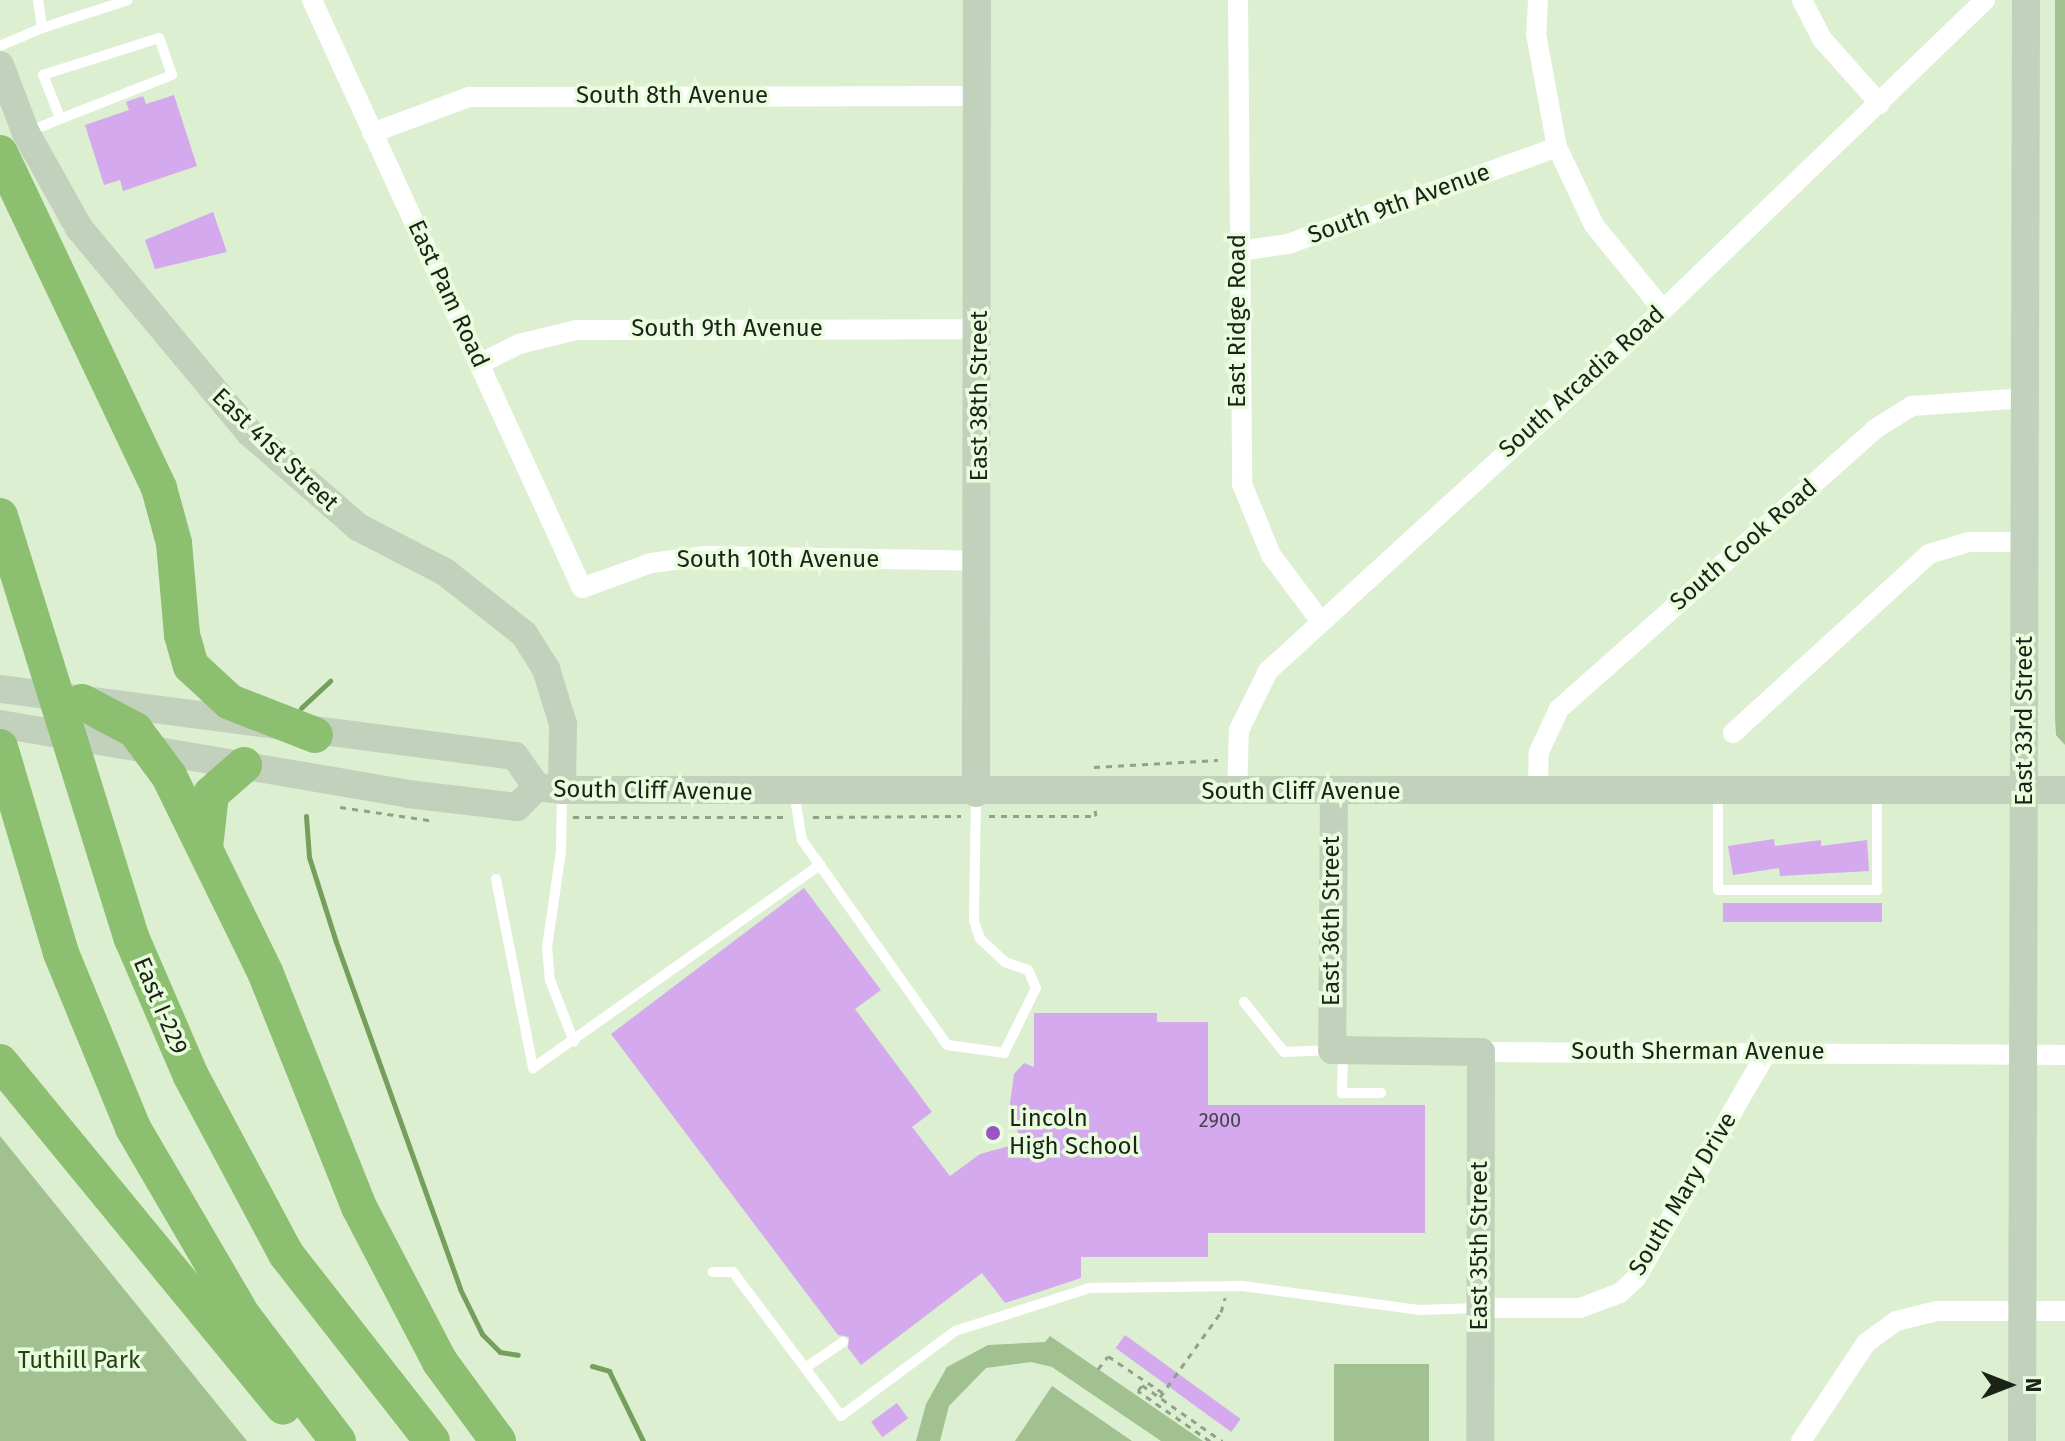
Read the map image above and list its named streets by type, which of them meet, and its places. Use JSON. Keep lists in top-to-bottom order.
{
  "streets": {
    "highway": ["East I-229"],
    "street": [
      "South 8th Avenue",
      "South 9th Avenue",
      "East Pam Road",
      "East Ridge Road",
      "South Arcadia Road",
      "East 38th Street",
      "East 41st Street",
      "South Cook Road",
      "South 10th Avenue",
      "East 33rd Street",
      "South Cliff Avenue",
      "East 36th Street",
      "South Sherman Avenue",
      "South Mary Drive",
      "East 35th Street"
    ]
  },
  "crossings": [
    ["South 8th Avenue", "East Pam Road"],
    ["South 8th Avenue", "East 38th Street"],
    ["South 9th Avenue", "East Pam Road"],
    ["South 9th Avenue", "East Ridge Road"],
    ["South 9th Avenue", "East 38th Street"],
    ["East Pam Road", "South 10th Avenue"],
    ["East Ridge Road", "South Arcadia Road"],
    ["South Arcadia Road", "South Cliff Avenue"],
    ["East 38th Street", "South 10th Avenue"],
    ["East 38th Street", "South Cliff Avenue"],
    ["East 41st Street", "South Cliff Avenue"],
    ["South Cook Road", "East 33rd Street"],
    ["South Cook Road", "South Cliff Avenue"],
    ["East 33rd Street", "South Cliff Avenue"],
    ["East 33rd Street", "South Sherman Avenue"],
    ["South Cliff Avenue", "East 36th Street"],
    ["East 36th Street", "South Sherman Avenue"],
    ["South Sherman Avenue", "South Mary Drive"],
    ["South Sherman Avenue", "East 35th Street"],
    ["South Mary Drive", "East 35th Street"]
  ],
  "parks": ["Tuthill Park"],
  "places": ["Lincoln High School"],
  "house_numbers": ["2900"],
  "north": "right"
}
